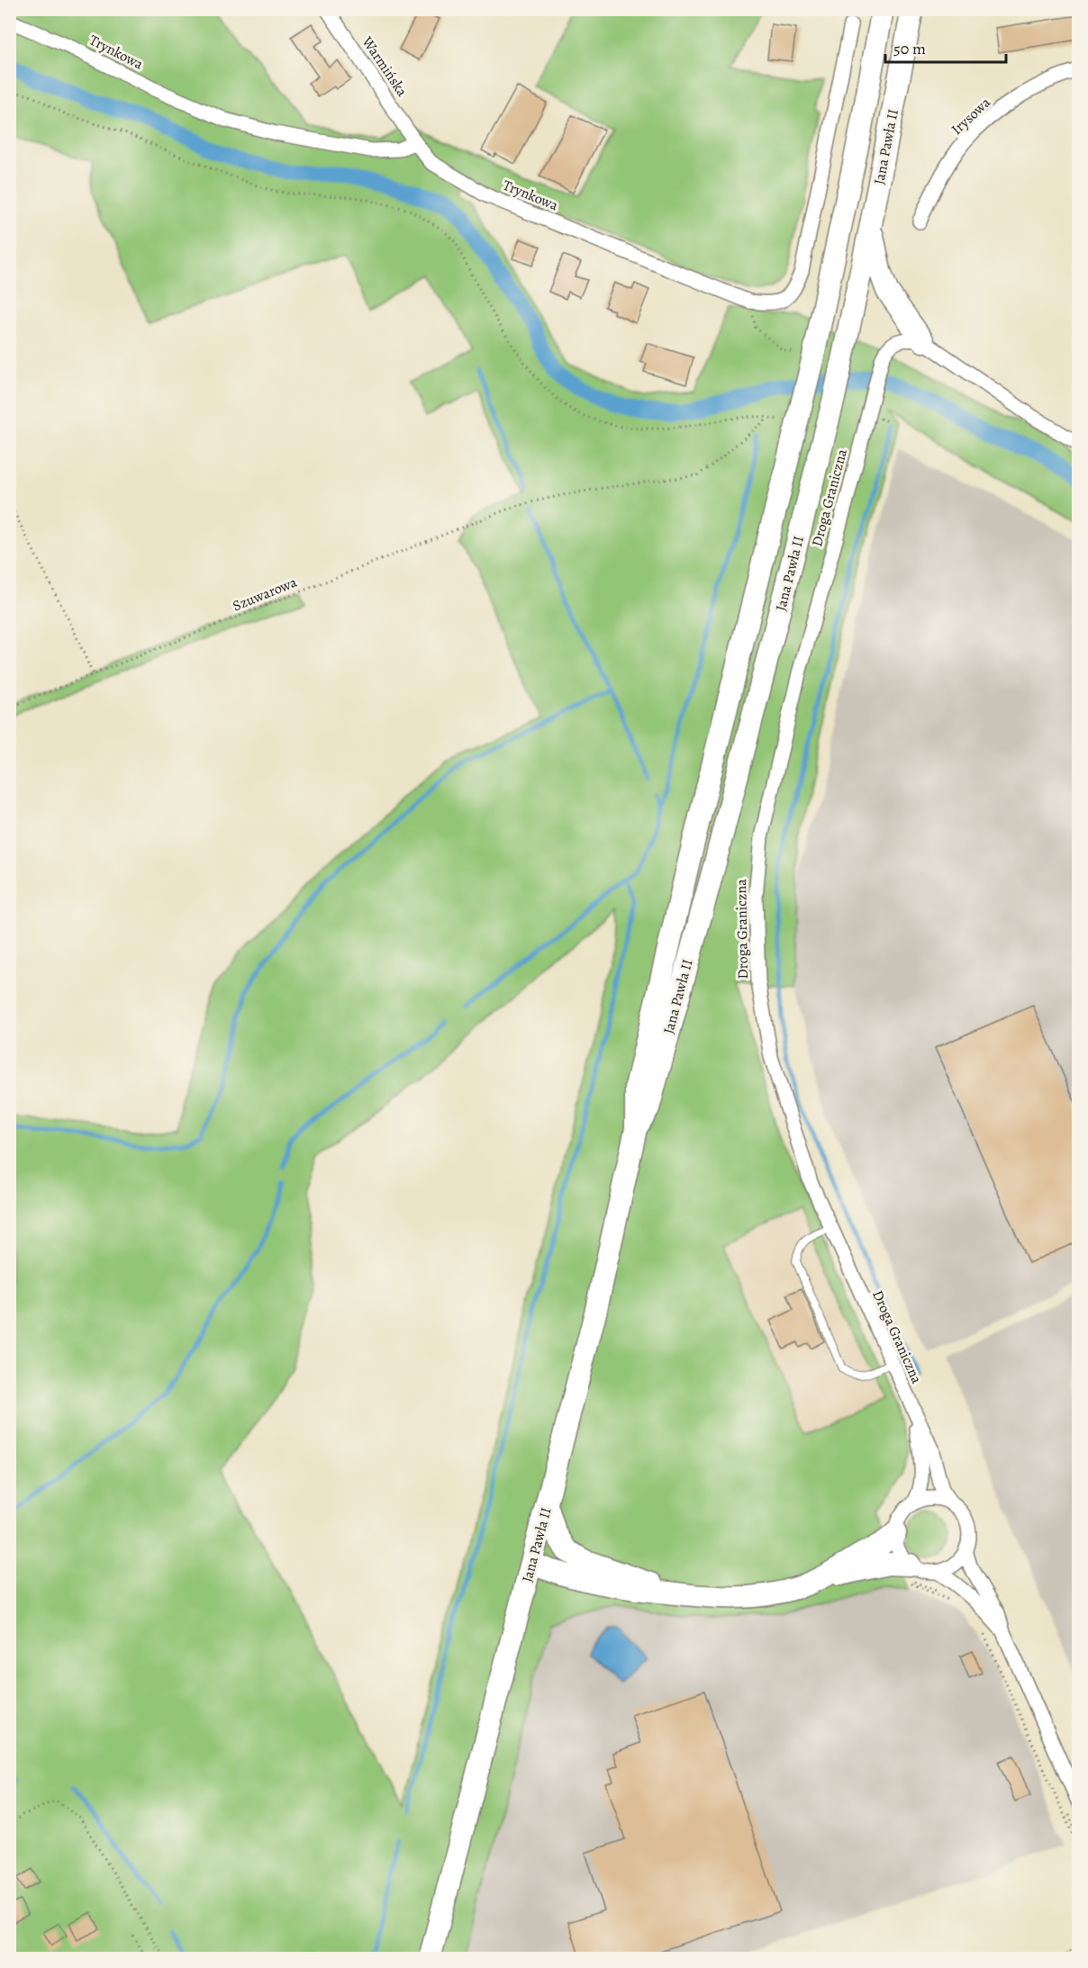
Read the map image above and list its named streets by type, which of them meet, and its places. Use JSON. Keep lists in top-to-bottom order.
{
  "streets": {
    "main road": ["Jana Pawła II"],
    "street": [
      "Trynkowa",
      "Warmińska",
      "Irysowa",
      "Droga Graniczna"
    ],
    "path": ["Szuwarowa"]
  },
  "crossings": [
    ["Trynkowa", "Warmińska"]
  ],
  "scale_bar": "50 m"
}
